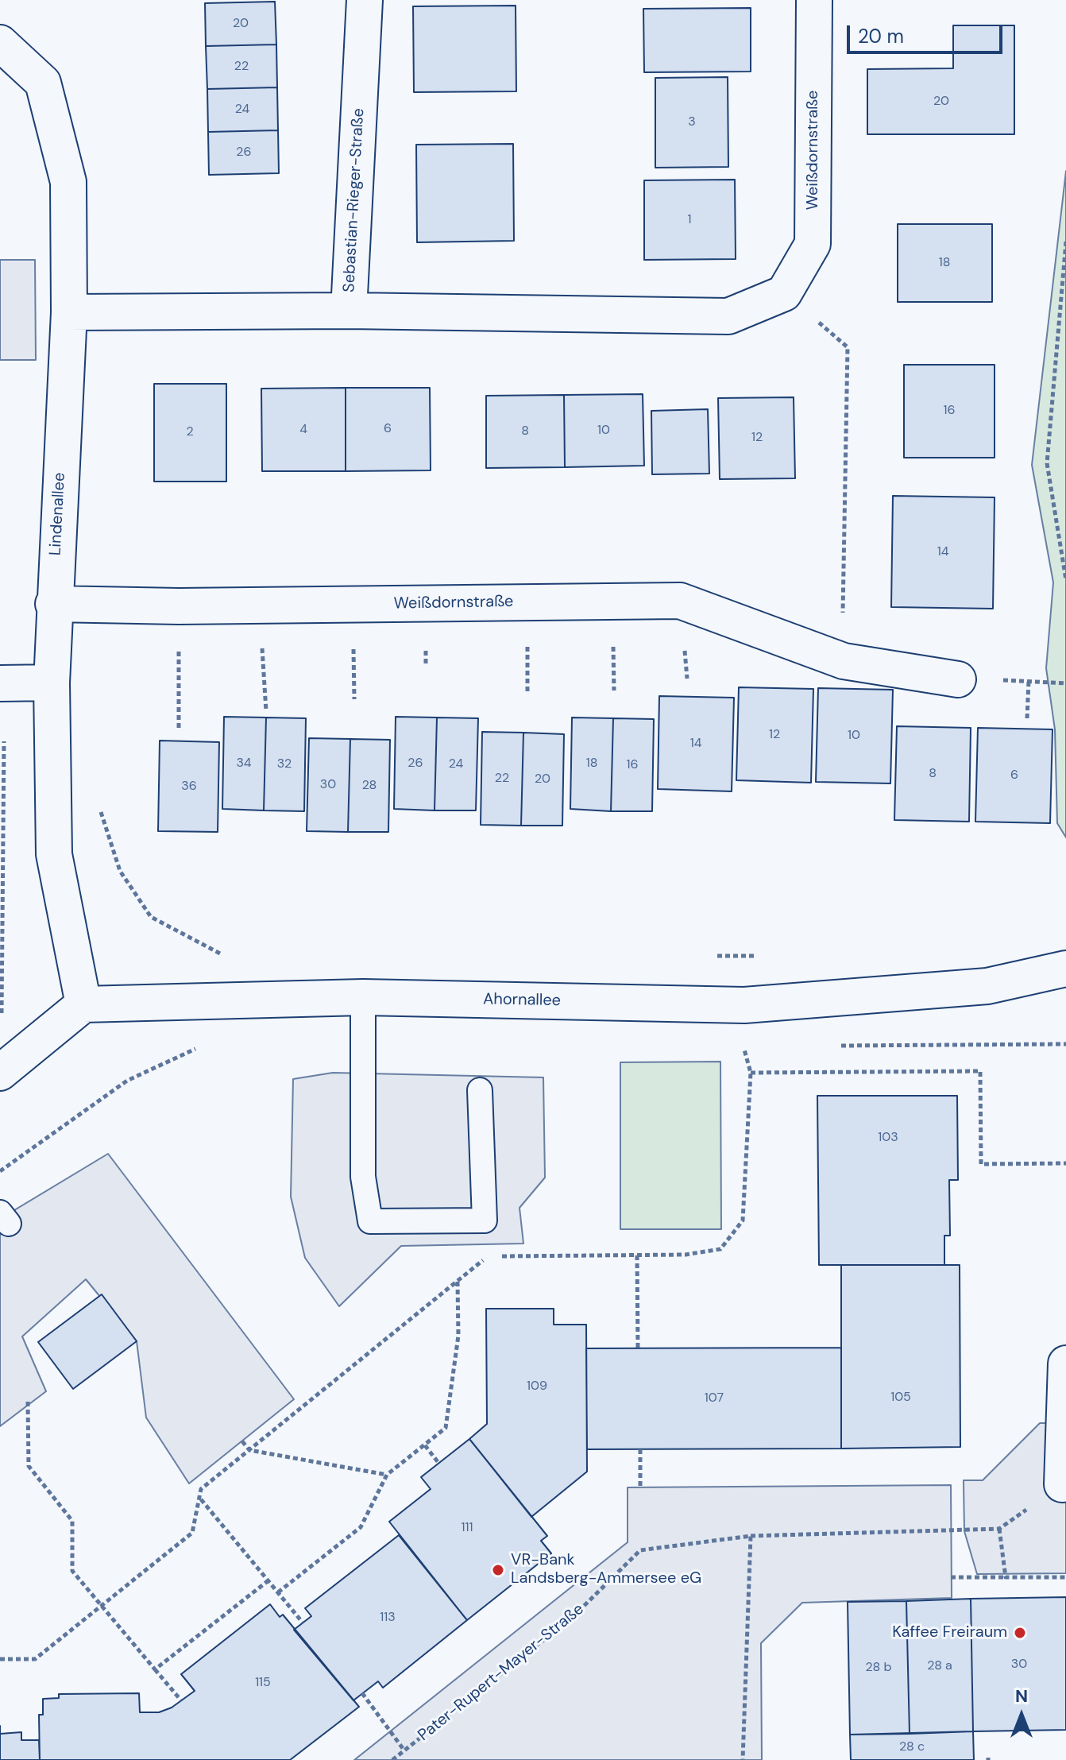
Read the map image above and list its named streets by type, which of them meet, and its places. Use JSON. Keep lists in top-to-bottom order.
{
  "streets": {
    "street": [
      "Weißdornstraße",
      "Sebastian-Rieger-Straße",
      "Lindenallee",
      "Ahornallee"
    ],
    "path": ["Pater-Rupert-Mayer-Straße"]
  },
  "crossings": [
    ["Weißdornstraße", "Lindenallee"],
    ["Sebastian-Rieger-Straße", "Lindenallee"],
    ["Lindenallee", "Ahornallee"]
  ],
  "places": ["VR-Bank Landsberg-Ammersee eG", "Kaffee Freiraum"],
  "house_numbers": [
    "20",
    "22",
    "20",
    "24",
    "3",
    "26",
    "1",
    "18",
    "16",
    "6",
    "4",
    "10",
    "8",
    "2",
    "12",
    "14",
    "12",
    "10",
    "14",
    "34",
    "26",
    "18",
    "32",
    "24",
    "16",
    "8",
    "6",
    "22",
    "20",
    "30",
    "28",
    "36",
    "103",
    "109",
    "105",
    "107",
    "111",
    "113",
    "30",
    "28 a",
    "28 b",
    "115",
    "28 c"
  ],
  "scale_bar": "20 m",
  "north": "top"
}
